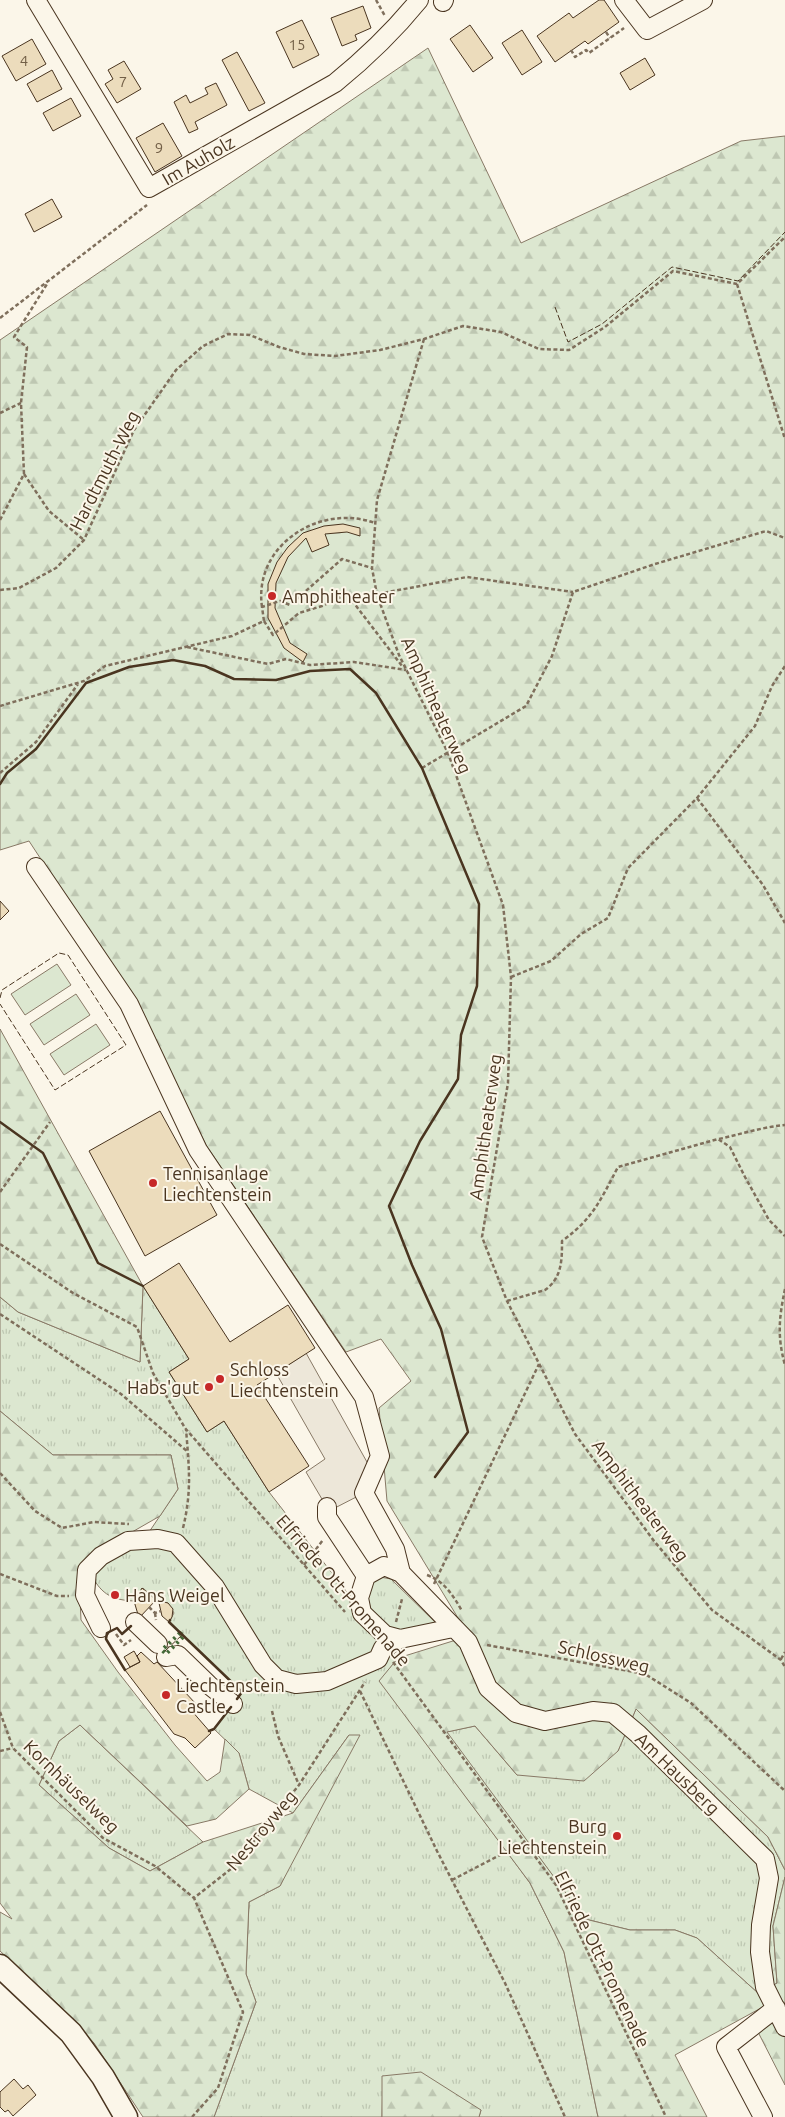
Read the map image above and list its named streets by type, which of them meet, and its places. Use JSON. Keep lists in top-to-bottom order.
{
  "streets": {
    "street": ["Im Auholz", "Am Hausberg"],
    "path": [
      "Hardtmuth-Weg",
      "Amphitheaterweg",
      "Elfriede Ott-Promenade",
      "Schlossweg",
      "Kornhäuselweg",
      "Nestroyweg"
    ]
  },
  "crossings": [
    ["Hardtmuth-Weg", "Amphitheaterweg"],
    ["Elfriede Ott-Promenade", "Nestroyweg"],
    ["Schlossweg", "Am Hausberg"],
    ["Am Hausberg", "Nestroyweg"],
    ["Kornhäuselweg", "Nestroyweg"]
  ],
  "places": [
    "Amphitheater",
    "Tennisanlage Liechtenstein",
    "Schloss Liechtenstein",
    "Habs'gut",
    "Hans Weigel",
    "Liechtenstein Castle",
    "Burg Liechtenstein"
  ],
  "house_numbers": [
    "15",
    "4",
    "7",
    "9"
  ]
}
